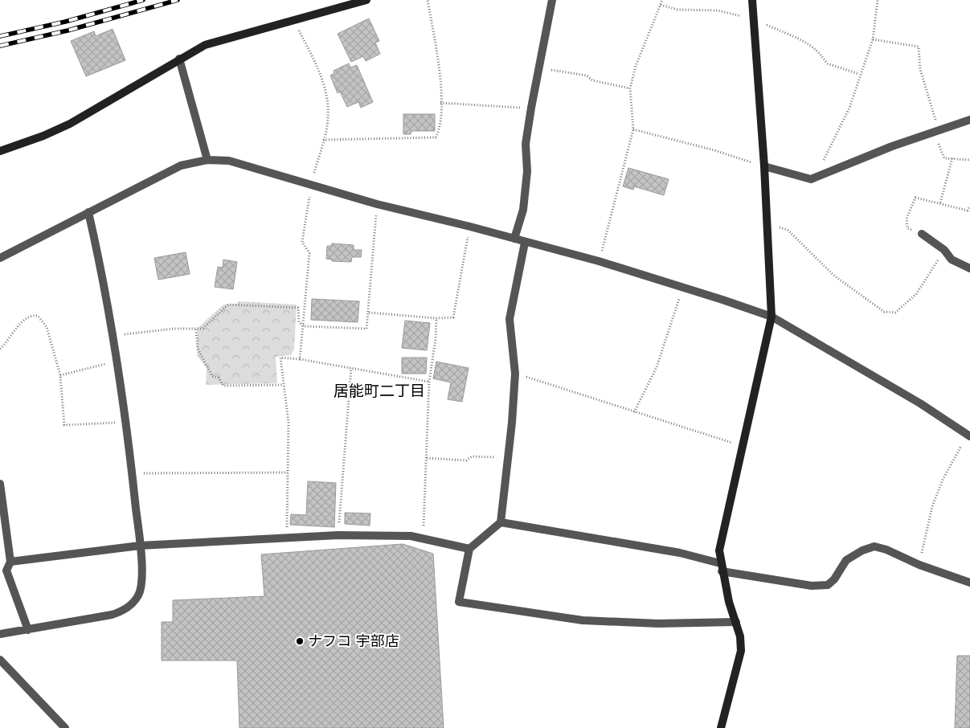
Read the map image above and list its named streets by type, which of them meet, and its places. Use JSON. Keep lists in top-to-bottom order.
{
  "districts": ["居能町二丁目"],
  "places": ["ナフコ 宇部店"]
}
